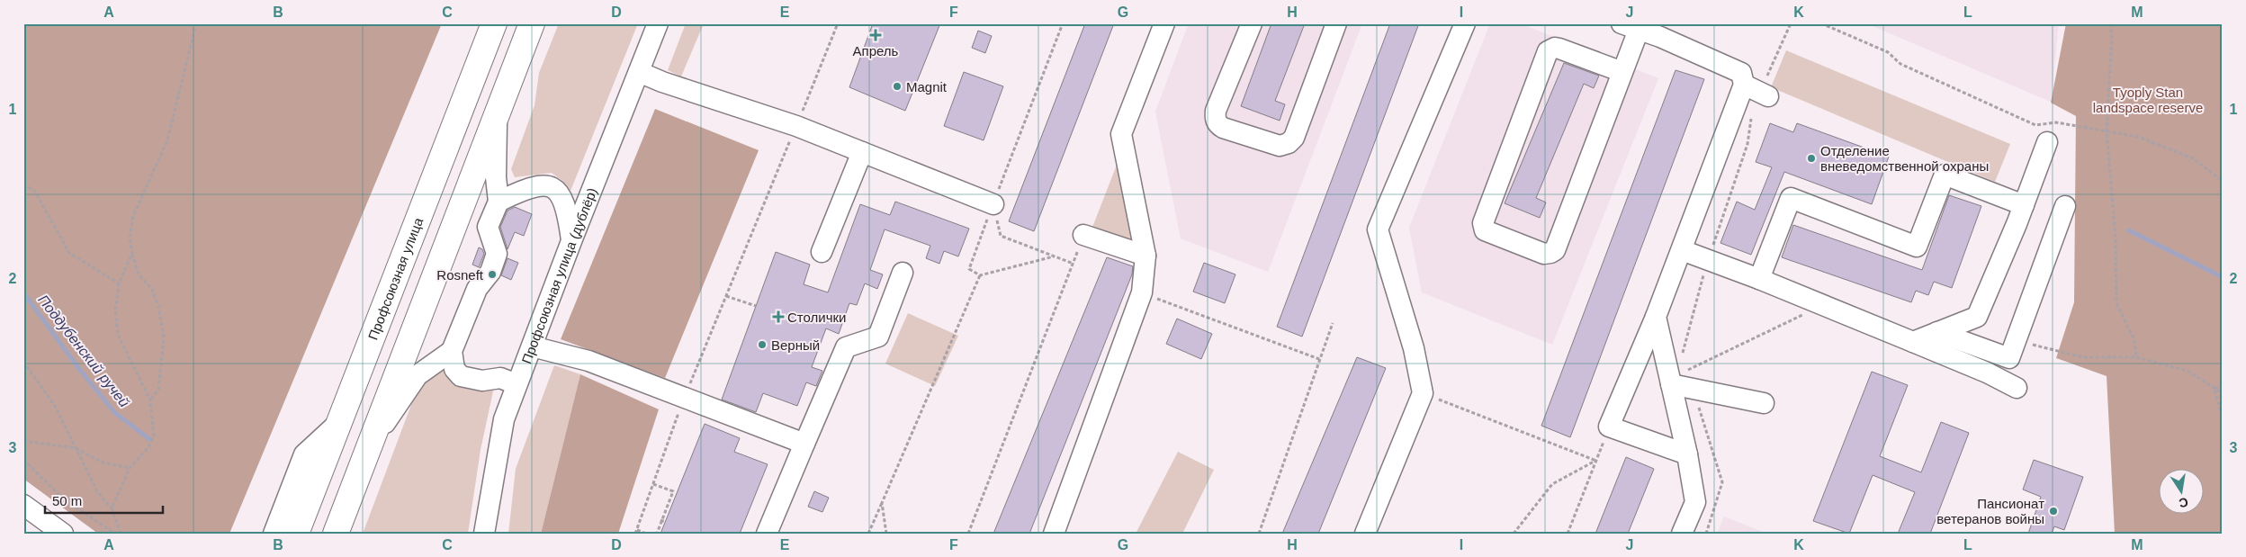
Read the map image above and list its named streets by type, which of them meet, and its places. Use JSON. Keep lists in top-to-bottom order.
{
  "streets": {
    "main road": ["Профсоюзная улица"],
    "street": ["Профсоюзная улица (дублёр)"]
  },
  "water": ["Поддубенский ручей"],
  "parks": ["Tyoply Stan landspace reserve"],
  "places": {
    "health": ["Апрель", "Столички"],
    "other": [
      "Magnit",
      "Отделение вневедомственной охраны",
      "Rosneft",
      "Верный",
      "Пансионат ветеранов войны"
    ]
  },
  "scale_bar": "50 m",
  "north": "bottom",
  "grid": {
    "columns": [
      "A",
      "B",
      "C",
      "D",
      "E",
      "F",
      "G",
      "H",
      "I",
      "J",
      "K",
      "L",
      "M"
    ],
    "rows": ["1", "2", "3"]
  }
}
